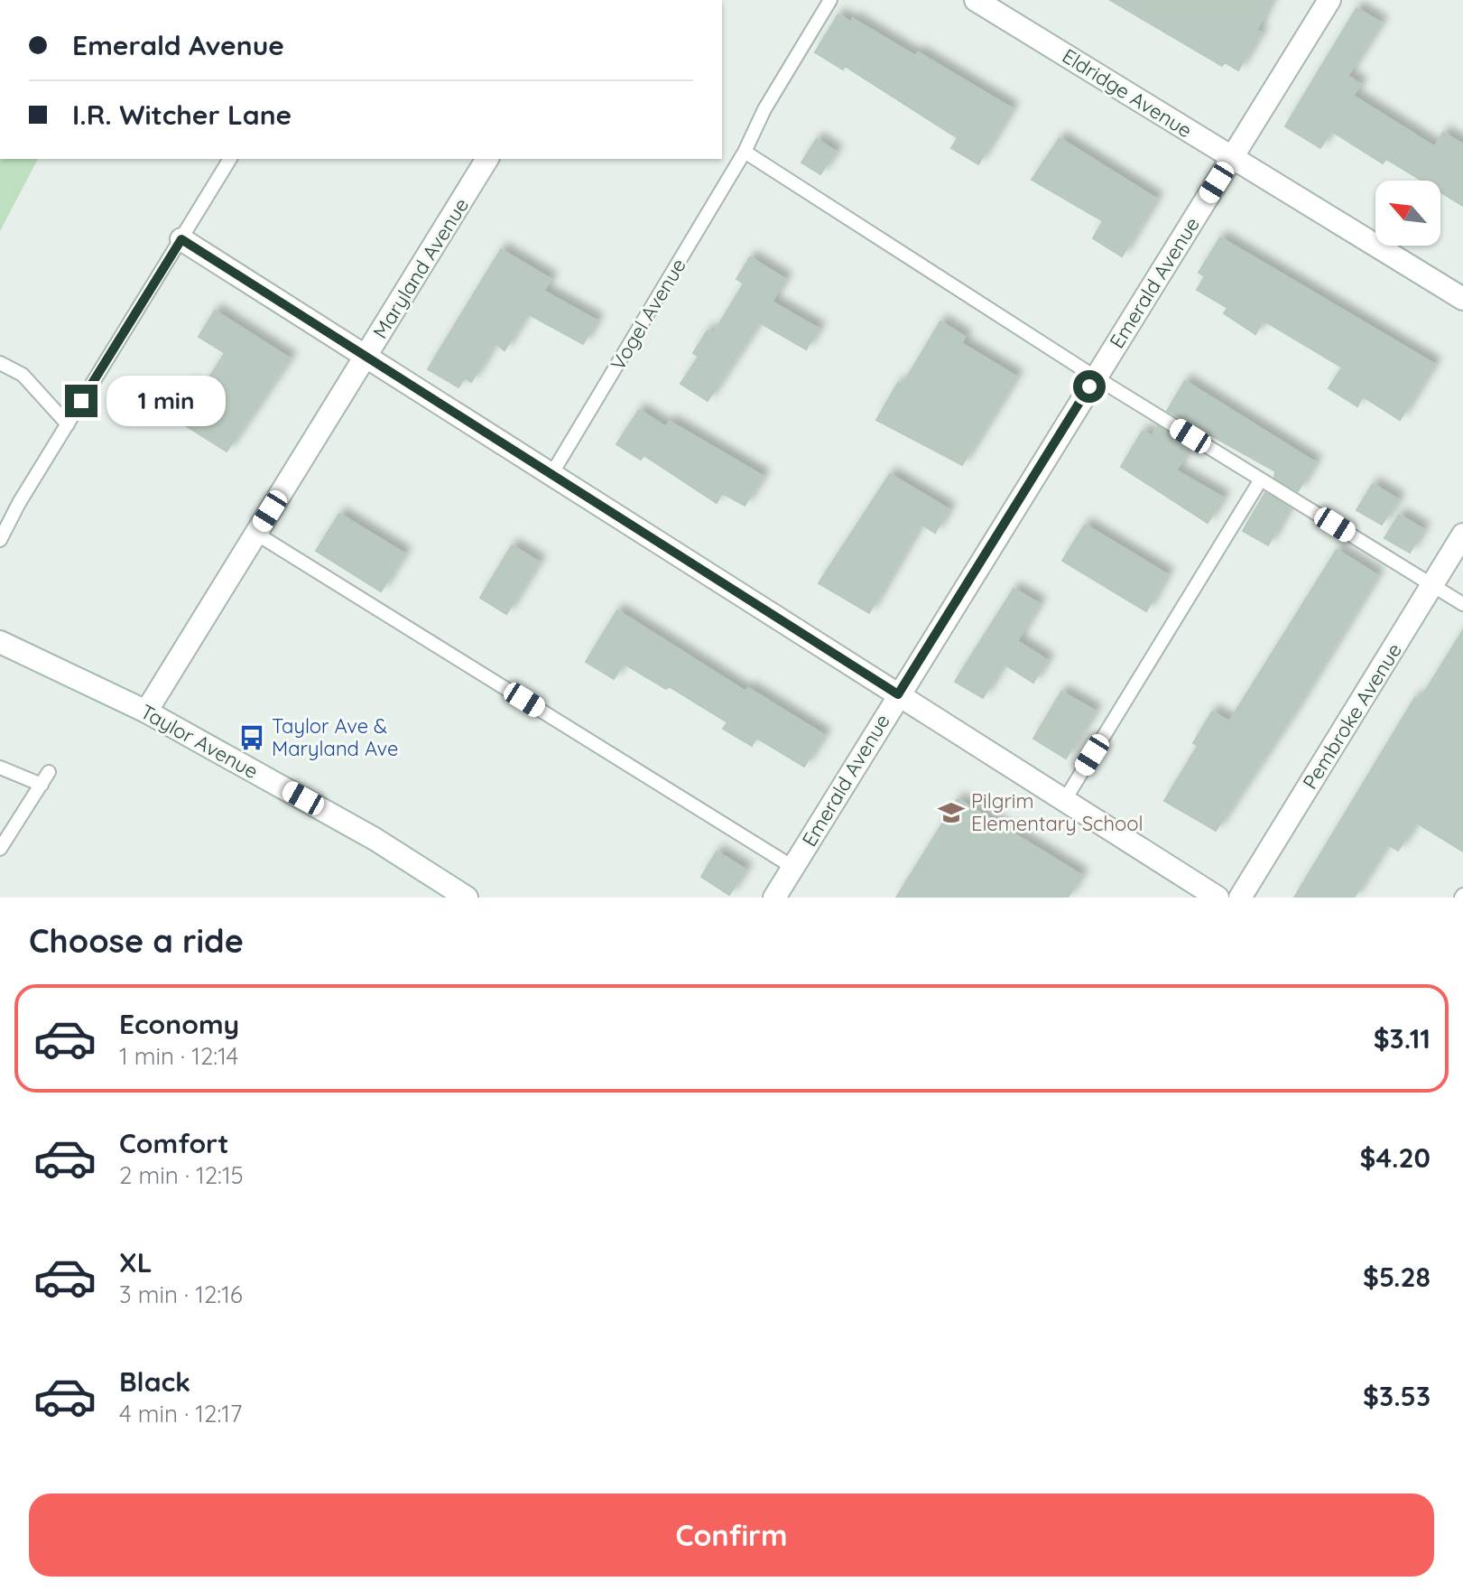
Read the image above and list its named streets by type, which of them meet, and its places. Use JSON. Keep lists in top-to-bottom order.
{
  "streets": {
    "street": [
      "Eldridge Avenue",
      "Maryland Avenue",
      "Emerald Avenue",
      "Pembroke Avenue",
      "Taylor Avenue"
    ],
    "lane": ["Vogel Avenue"]
  },
  "crossings": [
    ["Eldridge Avenue", "Emerald Avenue"],
    ["Maryland Avenue", "Taylor Avenue"]
  ],
  "places": {
    "bus stop": ["Taylor Ave & Maryland Ave"],
    "school or university": ["Pilgrim Elementary School"]
  },
  "north": "top left",
  "page": {
    "banner": ["Emerald Avenue", "I.R. Witcher Lane"],
    "bubble": "1 min",
    "heading": "Choose a ride",
    "list": [
      {
        "name": "Economy",
        "note": "1 min · 12:14",
        "value": "$3.11"
      },
      {
        "name": "Comfort",
        "note": "2 min · 12:15",
        "value": "$4.20"
      },
      {
        "name": "XL",
        "note": "3 min · 12:16",
        "value": "$5.28"
      },
      {
        "name": "Black",
        "note": "4 min · 12:17",
        "value": "$3.53"
      }
    ],
    "buttons": "Confirm"
  }
}
